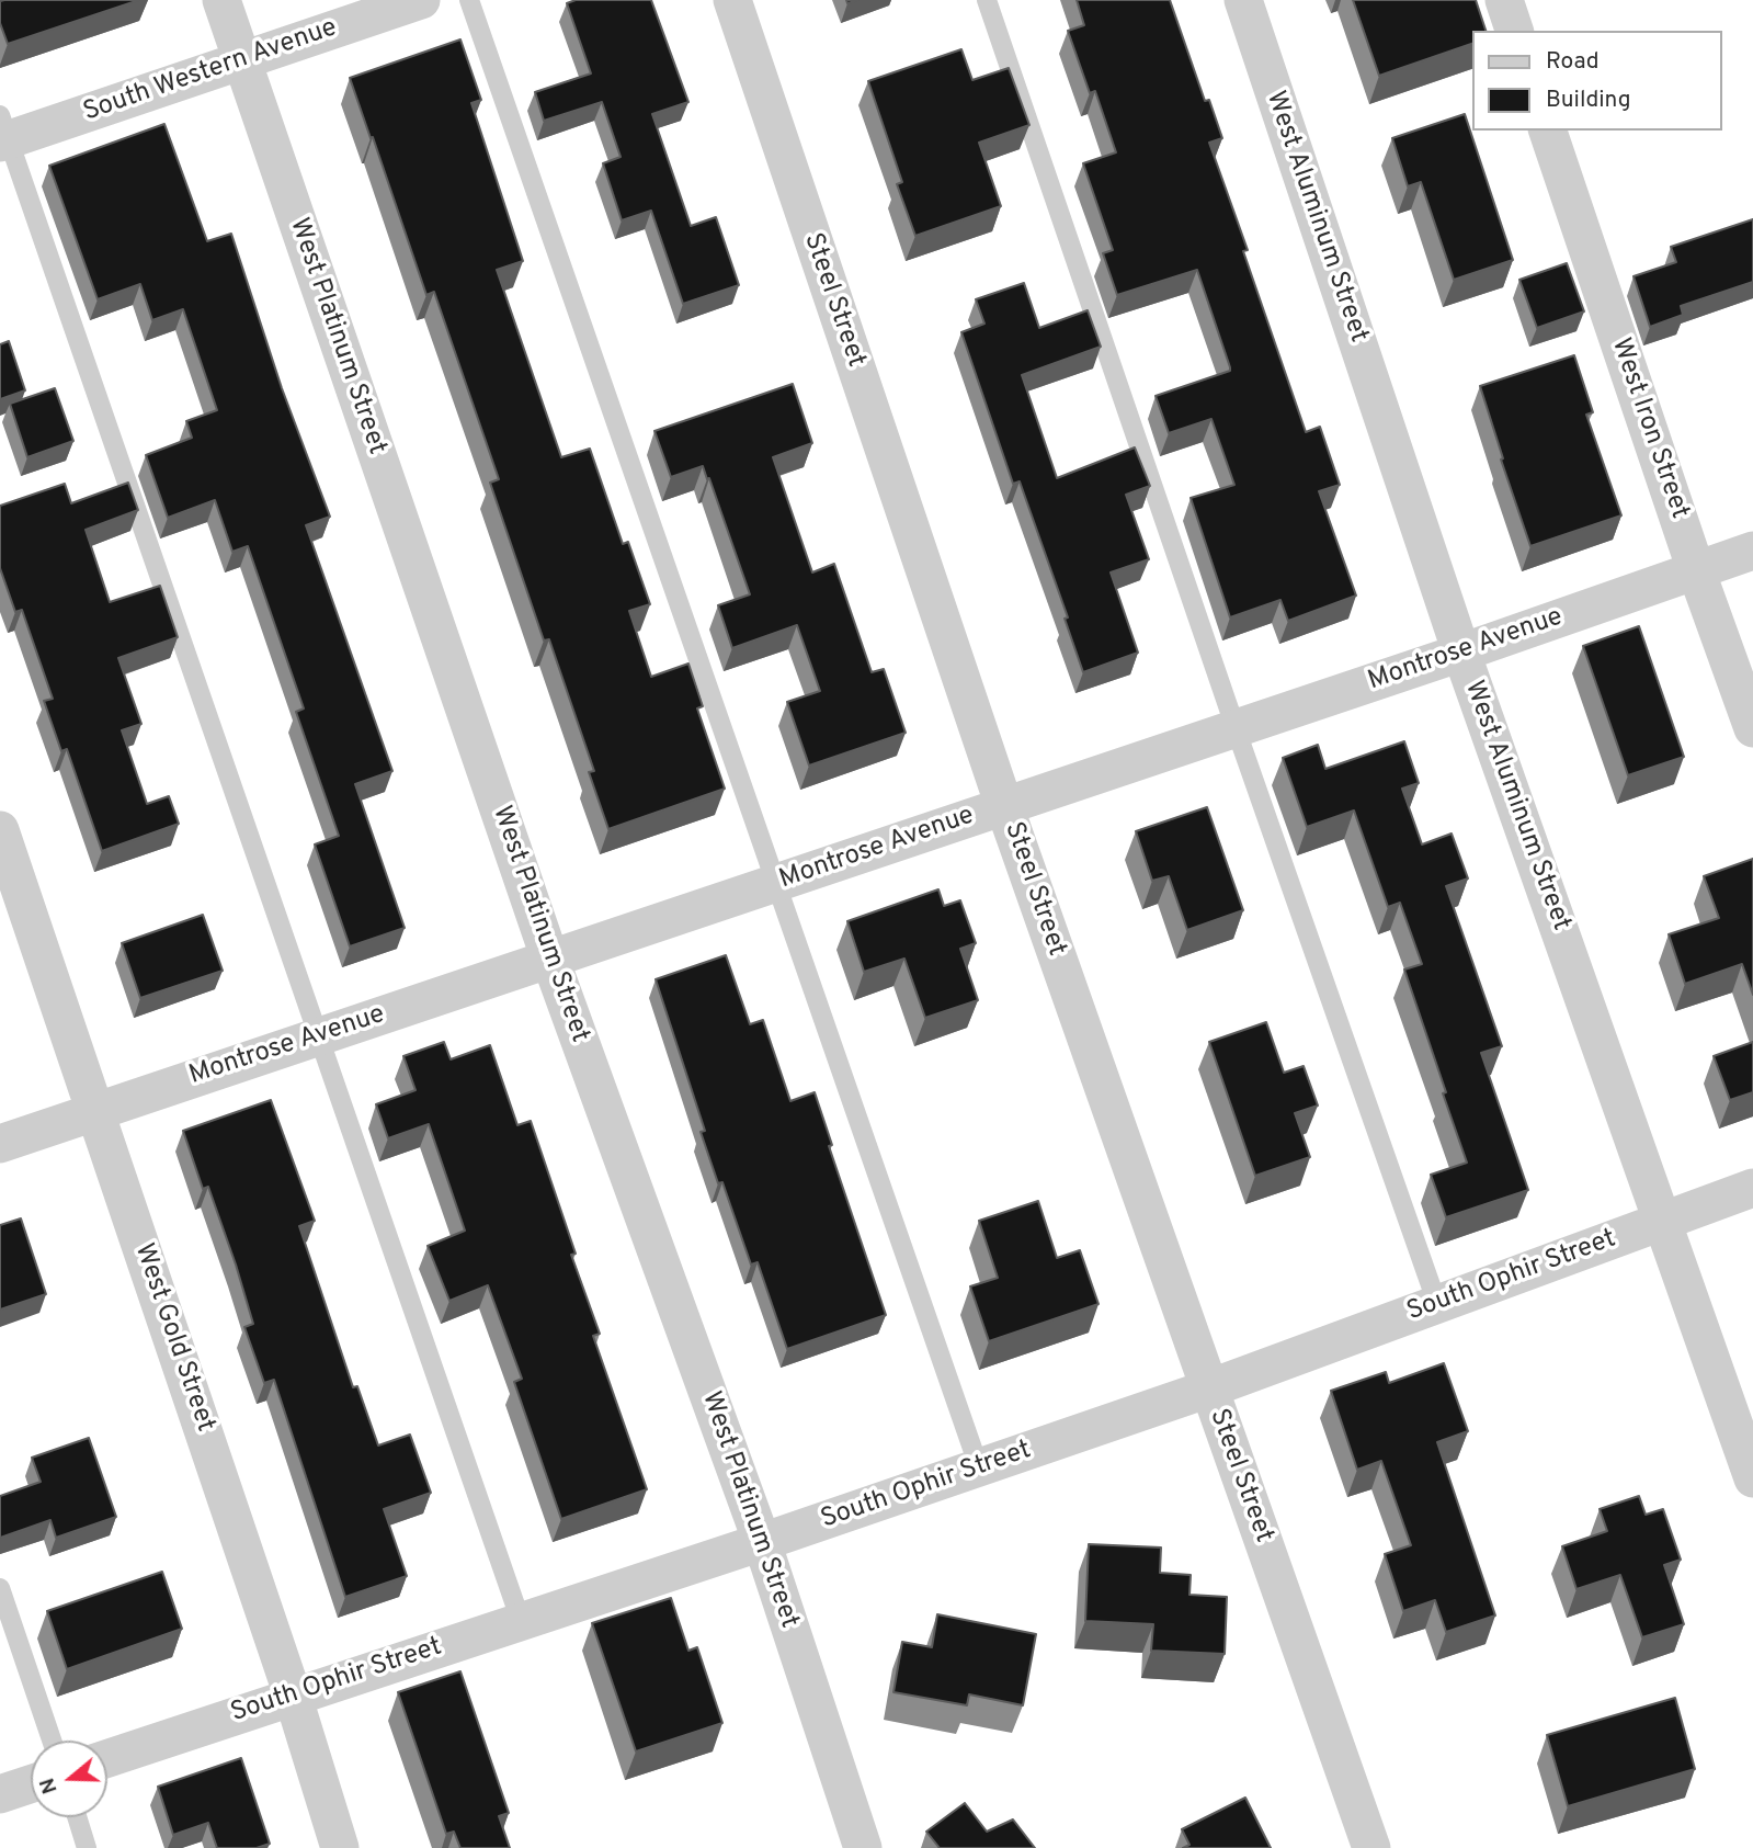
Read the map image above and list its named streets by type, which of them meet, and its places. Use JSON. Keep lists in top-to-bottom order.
{
  "streets": {
    "street": [
      "South Western Avenue",
      "West Aluminum Street",
      "Steel Street",
      "West Platinum Street",
      "West Iron Street",
      "Montrose Avenue",
      "South Ophir Street",
      "West Gold Street"
    ]
  },
  "crossings": [
    ["South Western Avenue", "West Platinum Street"],
    ["West Aluminum Street", "Montrose Avenue"],
    ["West Aluminum Street", "South Ophir Street"],
    ["Steel Street", "Montrose Avenue"],
    ["Steel Street", "South Ophir Street"],
    ["West Platinum Street", "Montrose Avenue"],
    ["West Platinum Street", "South Ophir Street"],
    ["West Iron Street", "Montrose Avenue"],
    ["Montrose Avenue", "West Gold Street"],
    ["South Ophir Street", "West Gold Street"]
  ],
  "legend": ["Road", "Building"],
  "north": "left"
}
